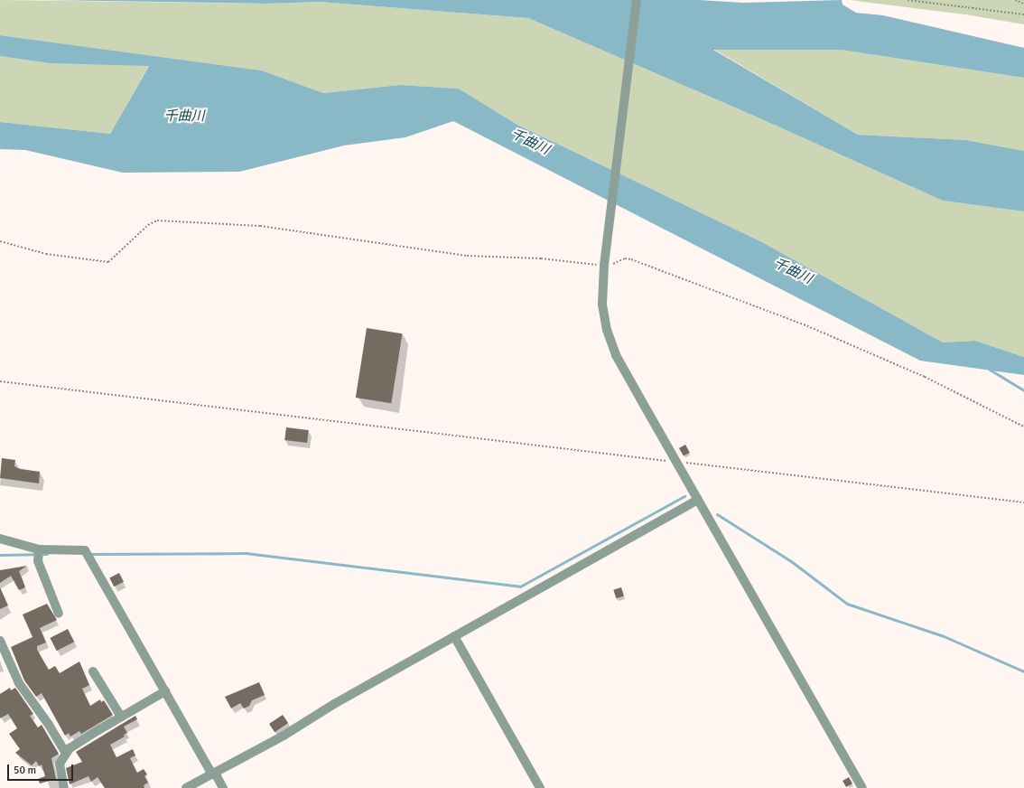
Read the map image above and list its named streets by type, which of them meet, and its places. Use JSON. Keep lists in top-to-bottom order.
{
  "water": ["千曲川"],
  "scale_bar": "50 m"
}
